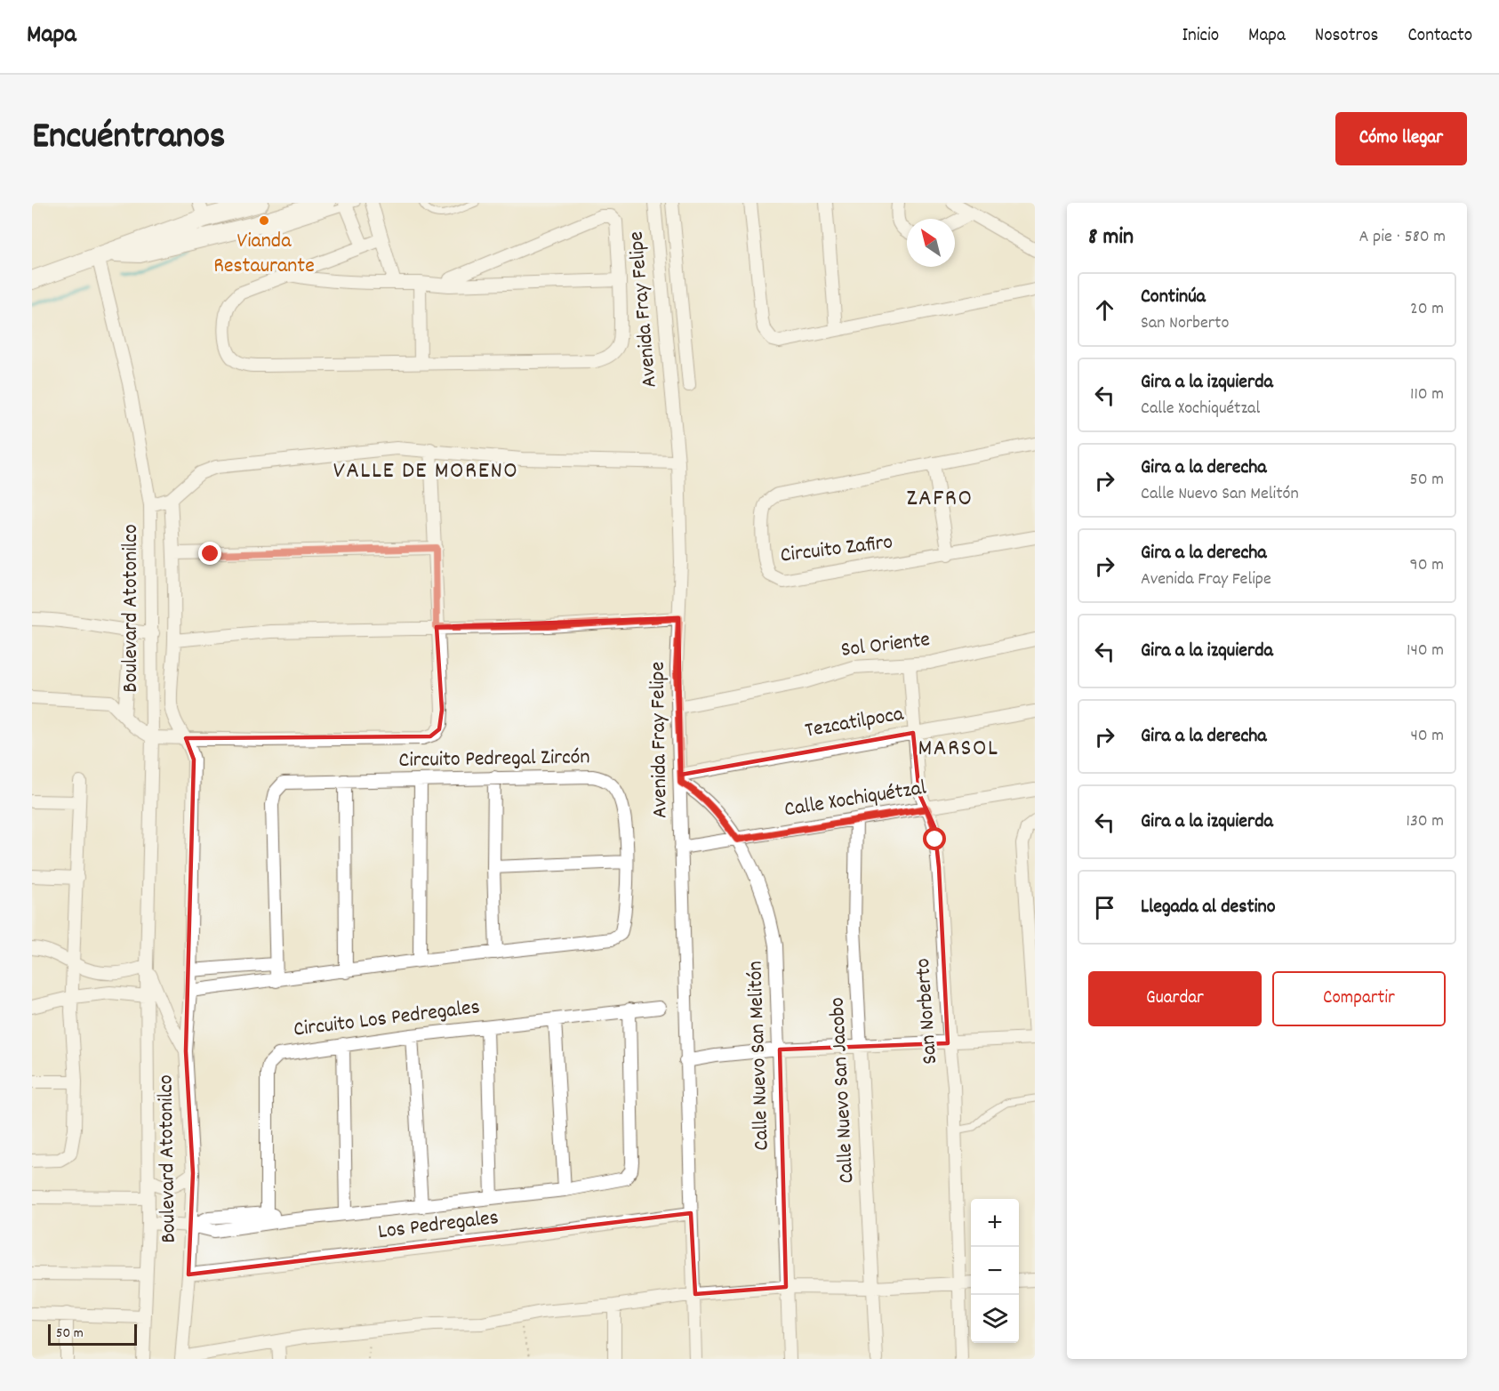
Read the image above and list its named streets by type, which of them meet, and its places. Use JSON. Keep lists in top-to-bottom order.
{
  "streets": {
    "street": [
      "Avenida Fray Felipe",
      "Circuito Zafiro",
      "Boulevard Atotonilco",
      "Sol Oriente",
      "Tezcatilpoca",
      "Circuito Pedregal Zircón",
      "Calle Xochiquétzal",
      "San Norberto",
      "Circuito Los Pedregales",
      "Calle Nuevo San Melitón",
      "Calle Nuevo San Jacobo",
      "Los Pedregales"
    ]
  },
  "crossings": [
    ["Avenida Fray Felipe", "Sol Oriente"],
    ["Avenida Fray Felipe", "Tezcatilpoca"],
    ["Avenida Fray Felipe", "Calle Xochiquétzal"],
    ["Avenida Fray Felipe", "Calle Nuevo San Melitón"],
    ["Avenida Fray Felipe", "Los Pedregales"],
    ["Boulevard Atotonilco", "Los Pedregales"],
    ["Sol Oriente", "San Norberto"],
    ["Tezcatilpoca", "San Norberto"],
    ["Tezcatilpoca", "Calle Nuevo San Melitón"],
    ["Calle Xochiquétzal", "San Norberto"],
    ["Calle Xochiquétzal", "Calle Nuevo San Melitón"],
    ["Calle Xochiquétzal", "Calle Nuevo San Jacobo"]
  ],
  "districts": ["VALLE DE MORENO", "ZAFRO", "MARSOL"],
  "places": ["Vianda Restaurante"],
  "scale_bar": "50 m",
  "north": "top left",
  "page": {
    "header": "Mapa",
    "nav": [
      "Inicio",
      "Mapa",
      "Nosotros",
      "Contacto"
    ],
    "title": "Encuéntranos",
    "buttons": [
      "Cómo llegar",
      ["Guardar", "Compartir"]
    ],
    "heading": ["8 min", "A pie · 580 m"],
    "list": [
      ["Continúa", "San Norberto", "20 m"],
      ["Gira a la izquierda", "Calle Xochiquétzal", "110 m"],
      ["Gira a la derecha", "Calle Nuevo San Melitón", "50 m"],
      ["Gira a la derecha", "Avenida Fray Felipe", "90 m"],
      ["Gira a la izquierda", "140 m"],
      ["Gira a la derecha", "40 m"],
      ["Gira a la izquierda", "130 m"],
      "Llegada al destino"
    ],
    "map_buttons": ["+", "−"],
    "scale": "50 m"
  }
}
